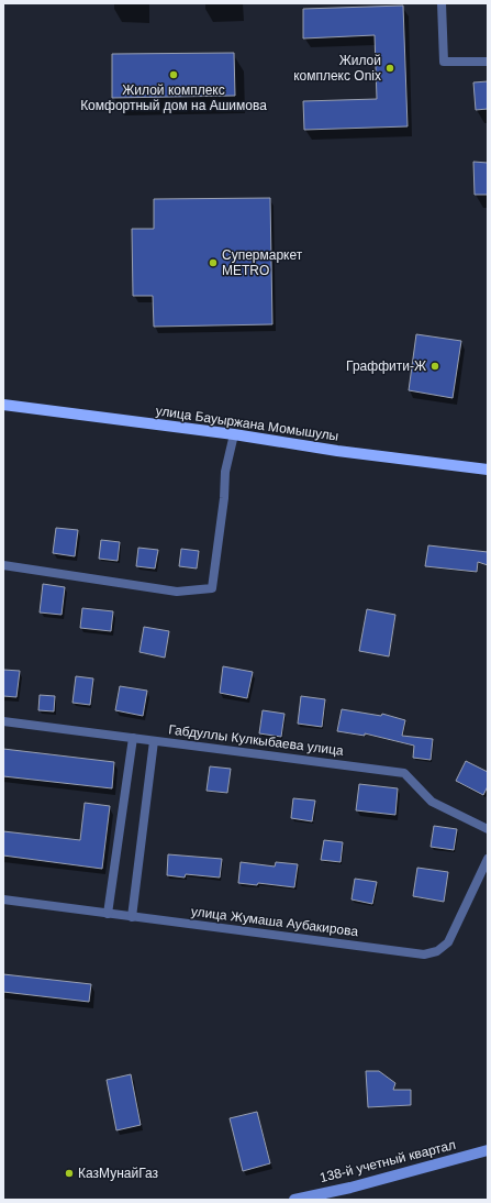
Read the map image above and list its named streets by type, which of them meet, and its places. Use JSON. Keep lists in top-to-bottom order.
{
  "streets": {
    "main road": ["улица Бауыржана Момышулы", "138-й учетный квартал"],
    "street": ["Габдуллы Кулкыбаева улица", "улица Жумаша Аубакирова"]
  },
  "places": [
    "Жилой комплекс Onix",
    "Жилой комплекс Комфортный дом на Ашимова",
    "Супермаркет METRO",
    "Граффити-Ж",
    "КазМунайГаз"
  ]
}
